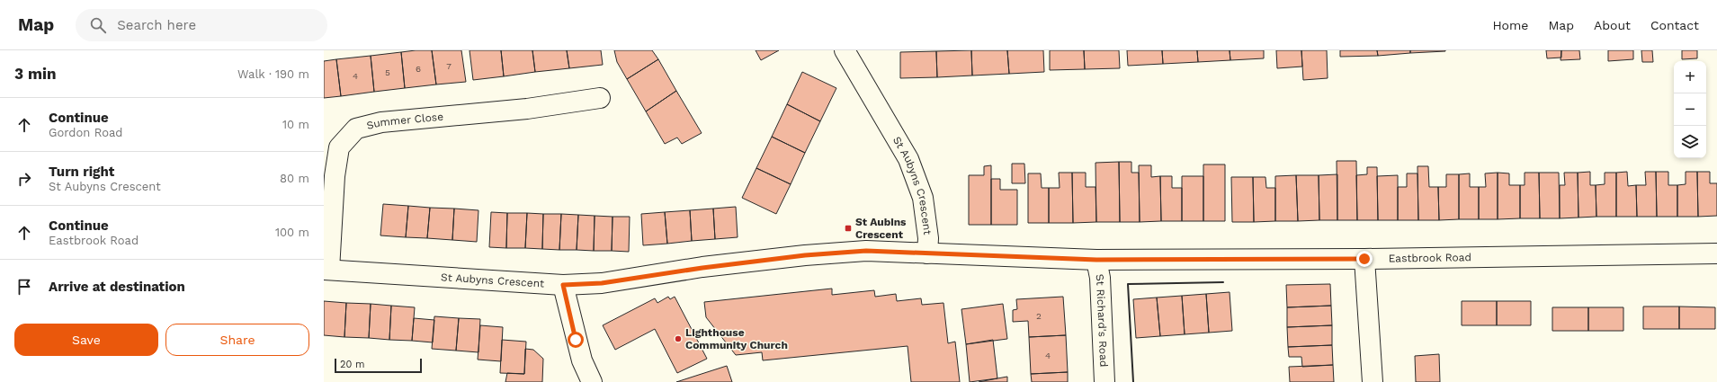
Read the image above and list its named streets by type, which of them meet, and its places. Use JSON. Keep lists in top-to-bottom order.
{
  "streets": {
    "street": [
      "Summer Close",
      "St Aubyns Crescent",
      "Eastbrook Road",
      "St Richard's Road"
    ]
  },
  "crossings": [
    ["Summer Close", "St Aubyns Crescent"],
    ["St Aubyns Crescent", "Eastbrook Road"],
    ["Eastbrook Road", "St Richard's Road"]
  ],
  "places": {
    "transit": ["St Aubins Crescent"],
    "other": ["Lighthouse Community Church"]
  },
  "house_numbers": [
    "7",
    "6",
    "5",
    "4",
    "2",
    "4"
  ],
  "scale_bar": "20 m",
  "page": {
    "header": "Map",
    "search": "Search here",
    "nav": [
      "Home",
      "Map",
      "About",
      "Contact"
    ],
    "heading": ["3 min", "Walk · 190 m"],
    "map_buttons": ["+", "−"],
    "list": [
      ["Continue", "Gordon Road", "10 m"],
      ["Turn right", "St Aubyns Crescent", "80 m"],
      ["Continue", "Eastbrook Road", "100 m"],
      "Arrive at destination"
    ],
    "buttons": ["Save", "Share"],
    "scale": "20 m"
  }
}
